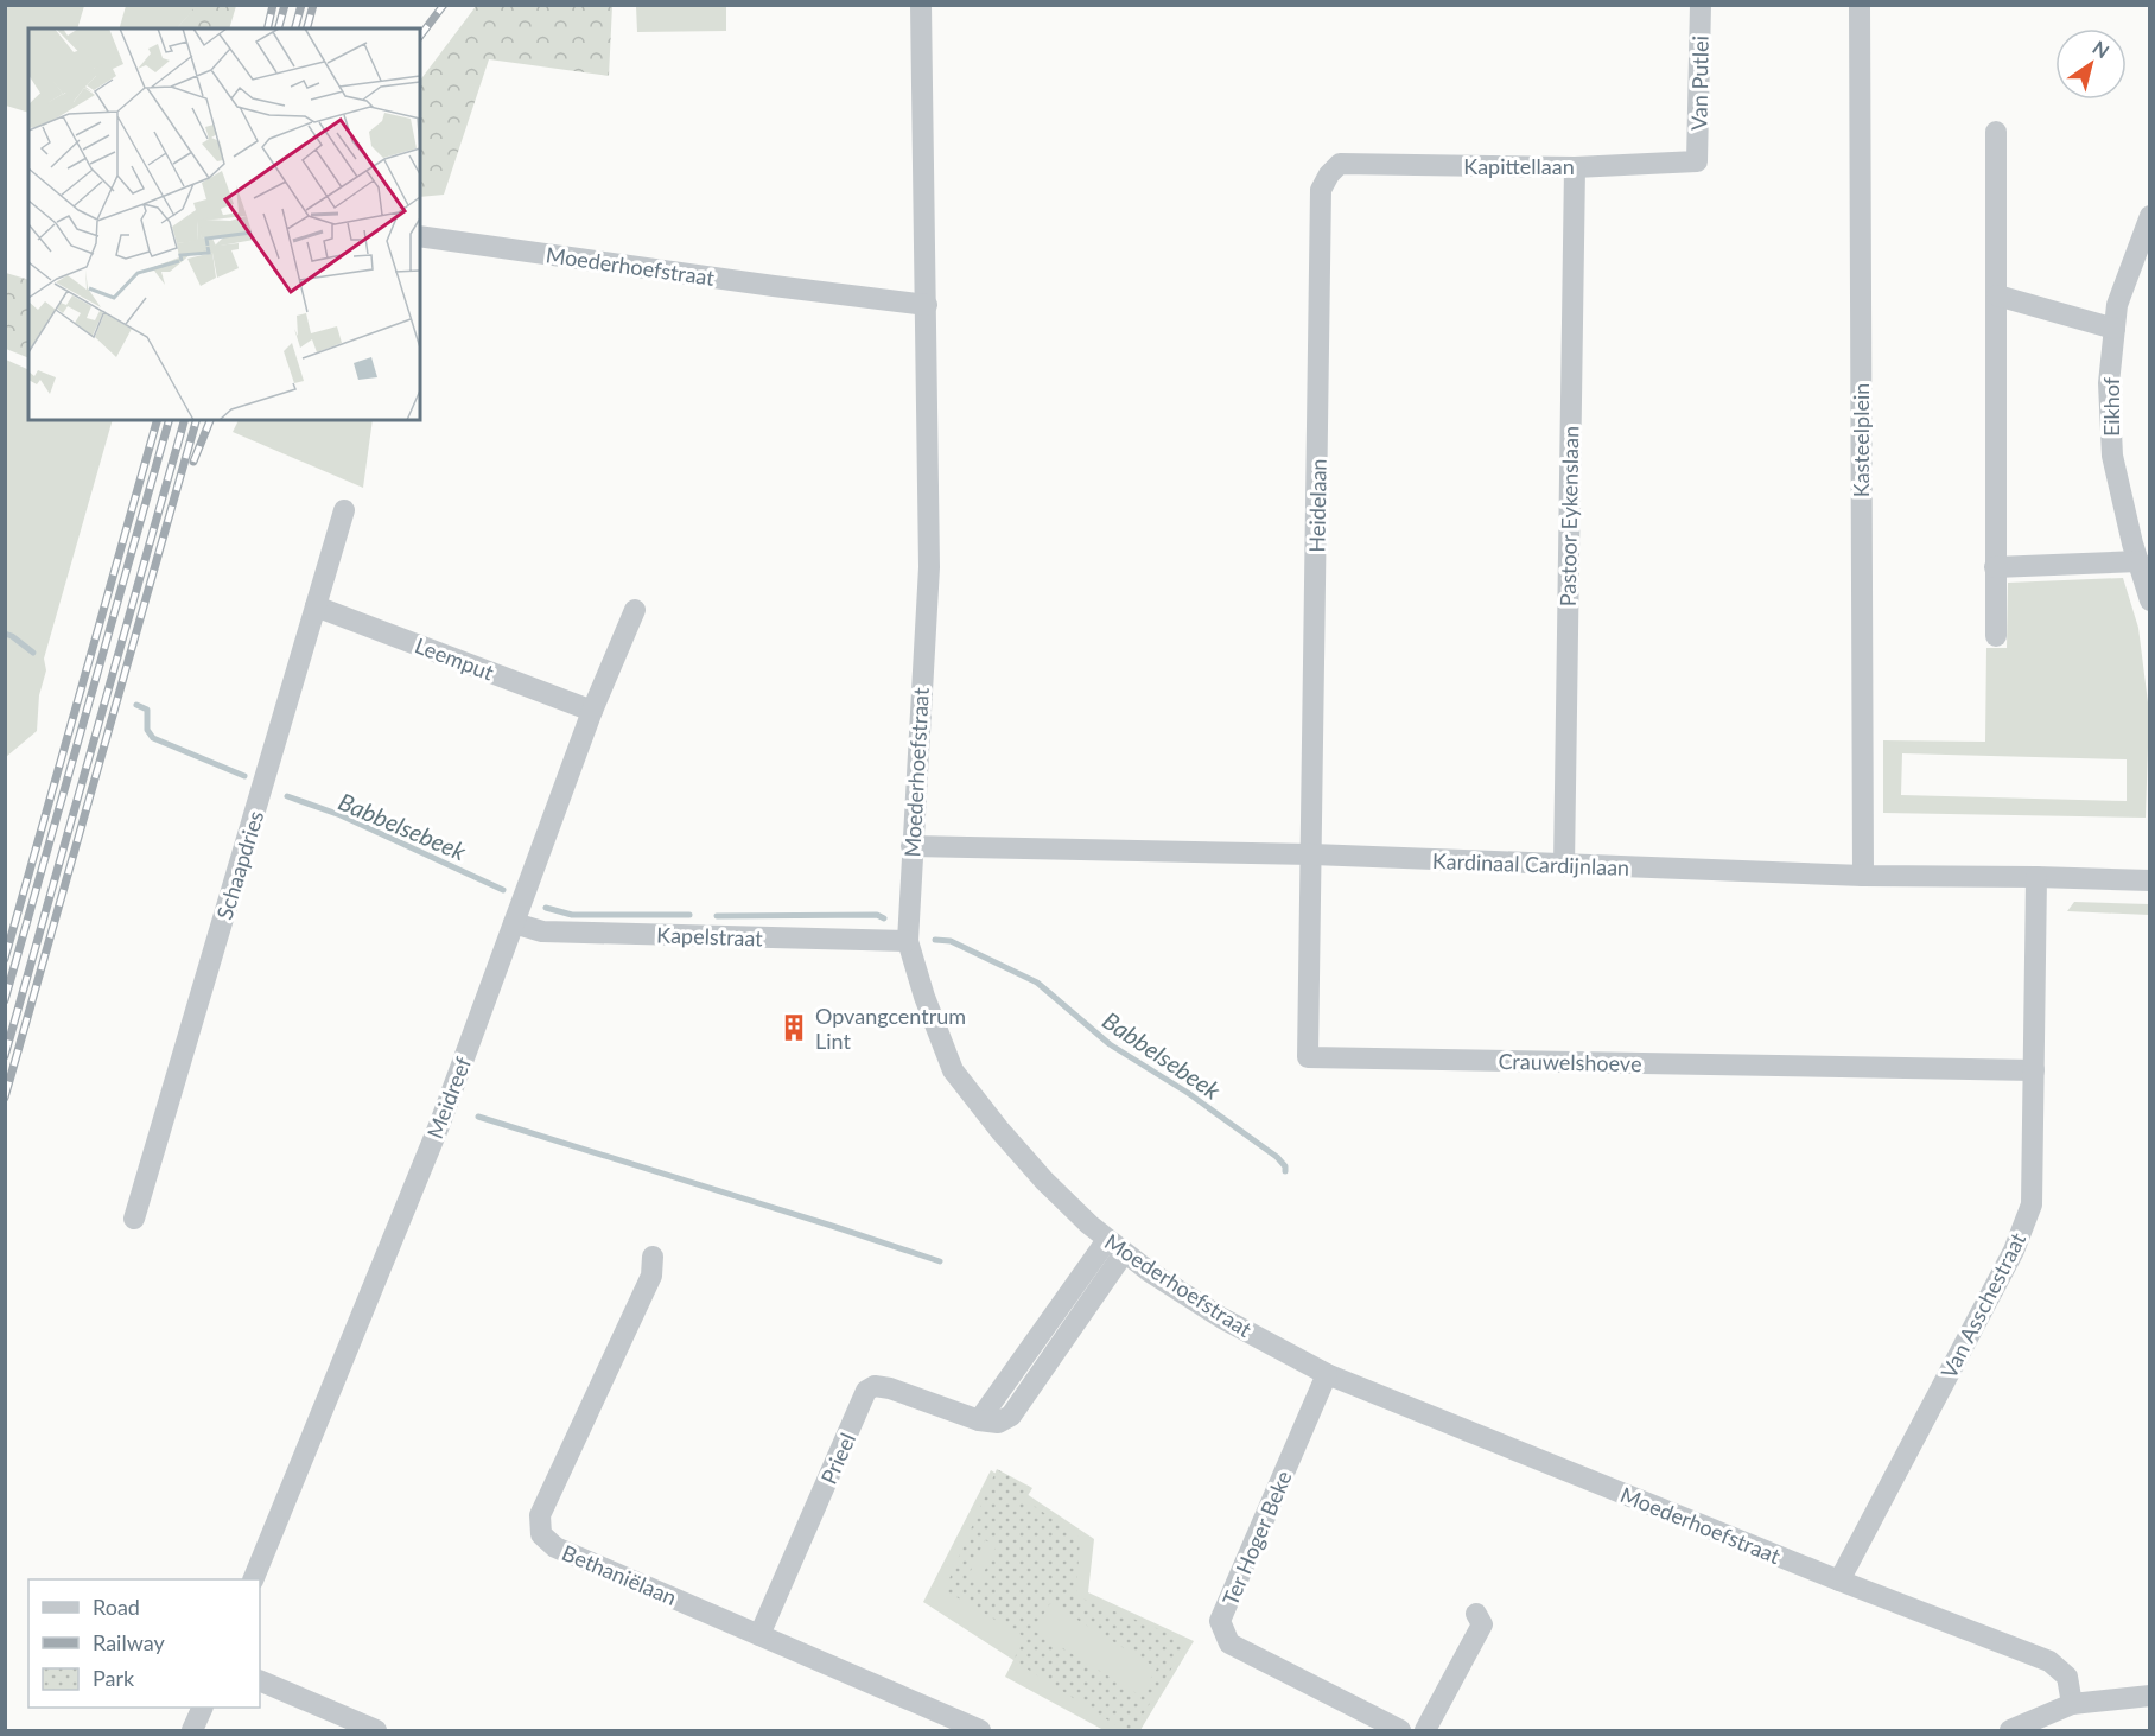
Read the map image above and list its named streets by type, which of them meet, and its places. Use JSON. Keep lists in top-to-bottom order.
{
  "streets": {
    "street": [
      "Van Putlei",
      "Kapittellaan",
      "Moederhoefstraat",
      "Eikhof",
      "Kasteelplein",
      "Heidelaan",
      "Pastoor Eykenslaan",
      "Leemput",
      "Kardinaal Cardijnlaan",
      "Schaapdries",
      "Kapelstraat",
      "Crauwelshoeve",
      "Meidreef",
      "Van Asschestraat",
      "Prieel",
      "Ter Hoger Beke",
      "Bethaniëlaan"
    ]
  },
  "crossings": [
    ["Van Putlei", "Kapittellaan"],
    ["Kapittellaan", "Heidelaan"],
    ["Kapittellaan", "Pastoor Eykenslaan"],
    ["Moederhoefstraat", "Kardinaal Cardijnlaan"],
    ["Moederhoefstraat", "Kapelstraat"],
    ["Moederhoefstraat", "Van Asschestraat"],
    ["Moederhoefstraat", "Prieel"],
    ["Moederhoefstraat", "Ter Hoger Beke"],
    ["Kasteelplein", "Kardinaal Cardijnlaan"],
    ["Heidelaan", "Kardinaal Cardijnlaan"],
    ["Heidelaan", "Crauwelshoeve"],
    ["Pastoor Eykenslaan", "Kardinaal Cardijnlaan"],
    ["Leemput", "Schaapdries"],
    ["Leemput", "Meidreef"],
    ["Kardinaal Cardijnlaan", "Crauwelshoeve"],
    ["Kardinaal Cardijnlaan", "Van Asschestraat"],
    ["Kapelstraat", "Meidreef"],
    ["Crauwelshoeve", "Van Asschestraat"],
    ["Prieel", "Bethaniëlaan"]
  ],
  "water": ["Babbelsebeek"],
  "places": {
    "building": ["Opvangcentrum Lint"]
  },
  "legend": ["Road", "Railway", "Park"],
  "north": "top right"
}
